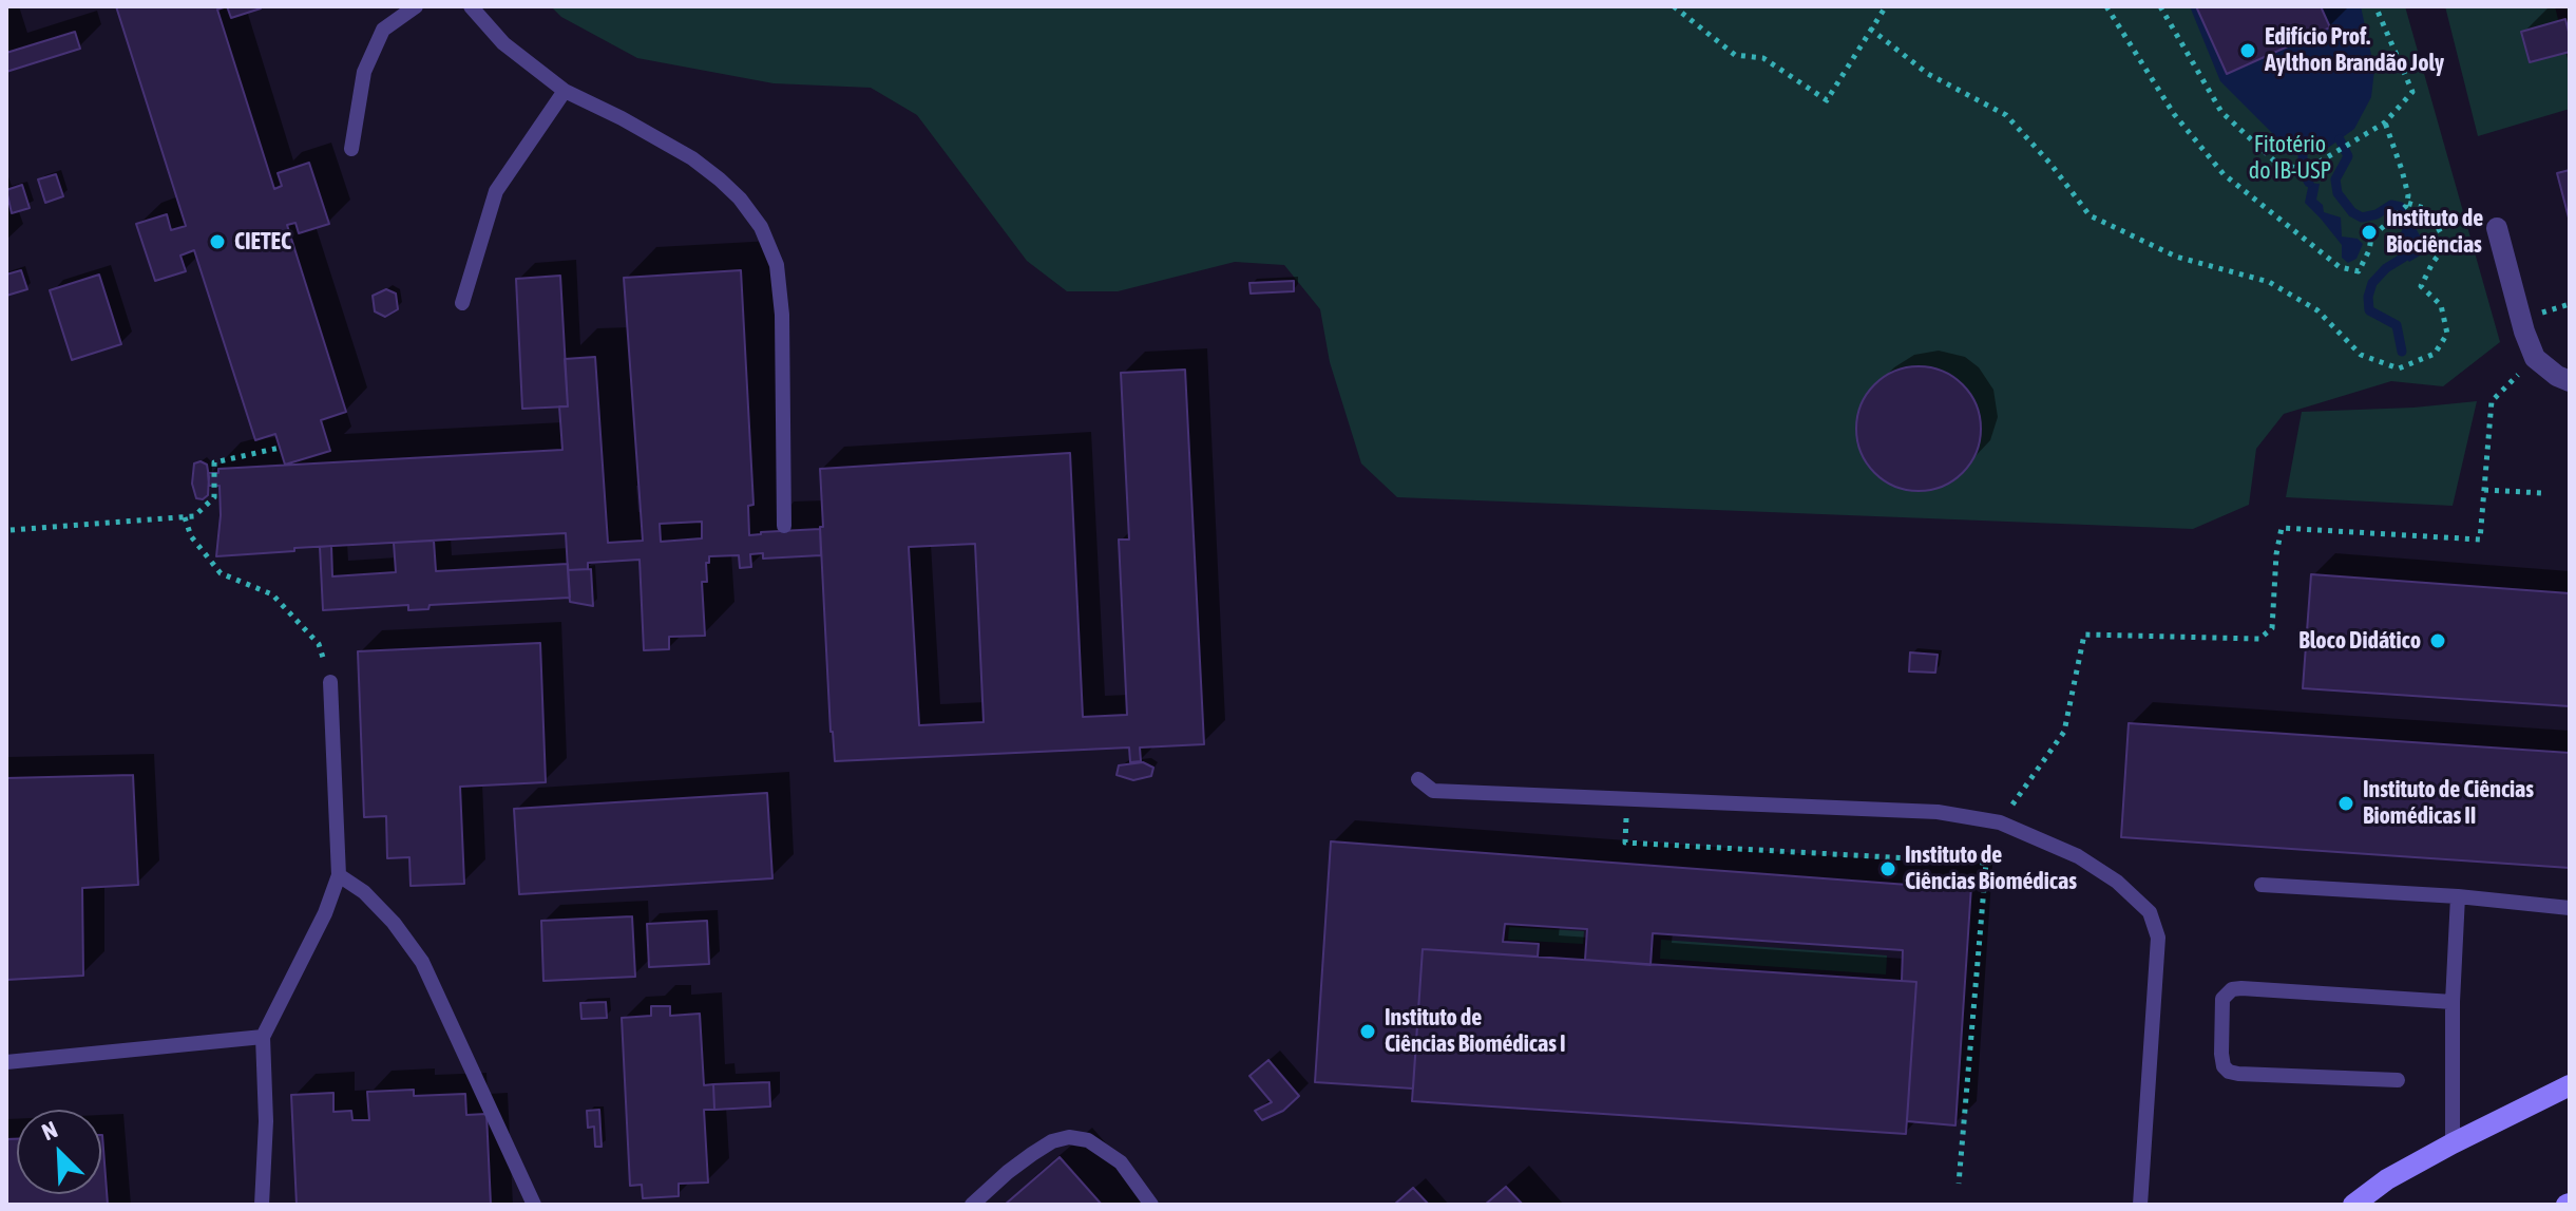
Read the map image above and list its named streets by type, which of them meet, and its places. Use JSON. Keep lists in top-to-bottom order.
{
  "parks": ["Fitotério do IB-USP"],
  "places": [
    "Edifício Prof. Aylthon Brandão Joly",
    "Instituto de Biociências",
    "CIETEC",
    "Bloco Didático",
    "Instituto de Ciências Biomédicas II",
    "Instituto de Ciências Biomédicas",
    "Instituto de Ciências Biomédicas I"
  ],
  "north": "top left"
}
